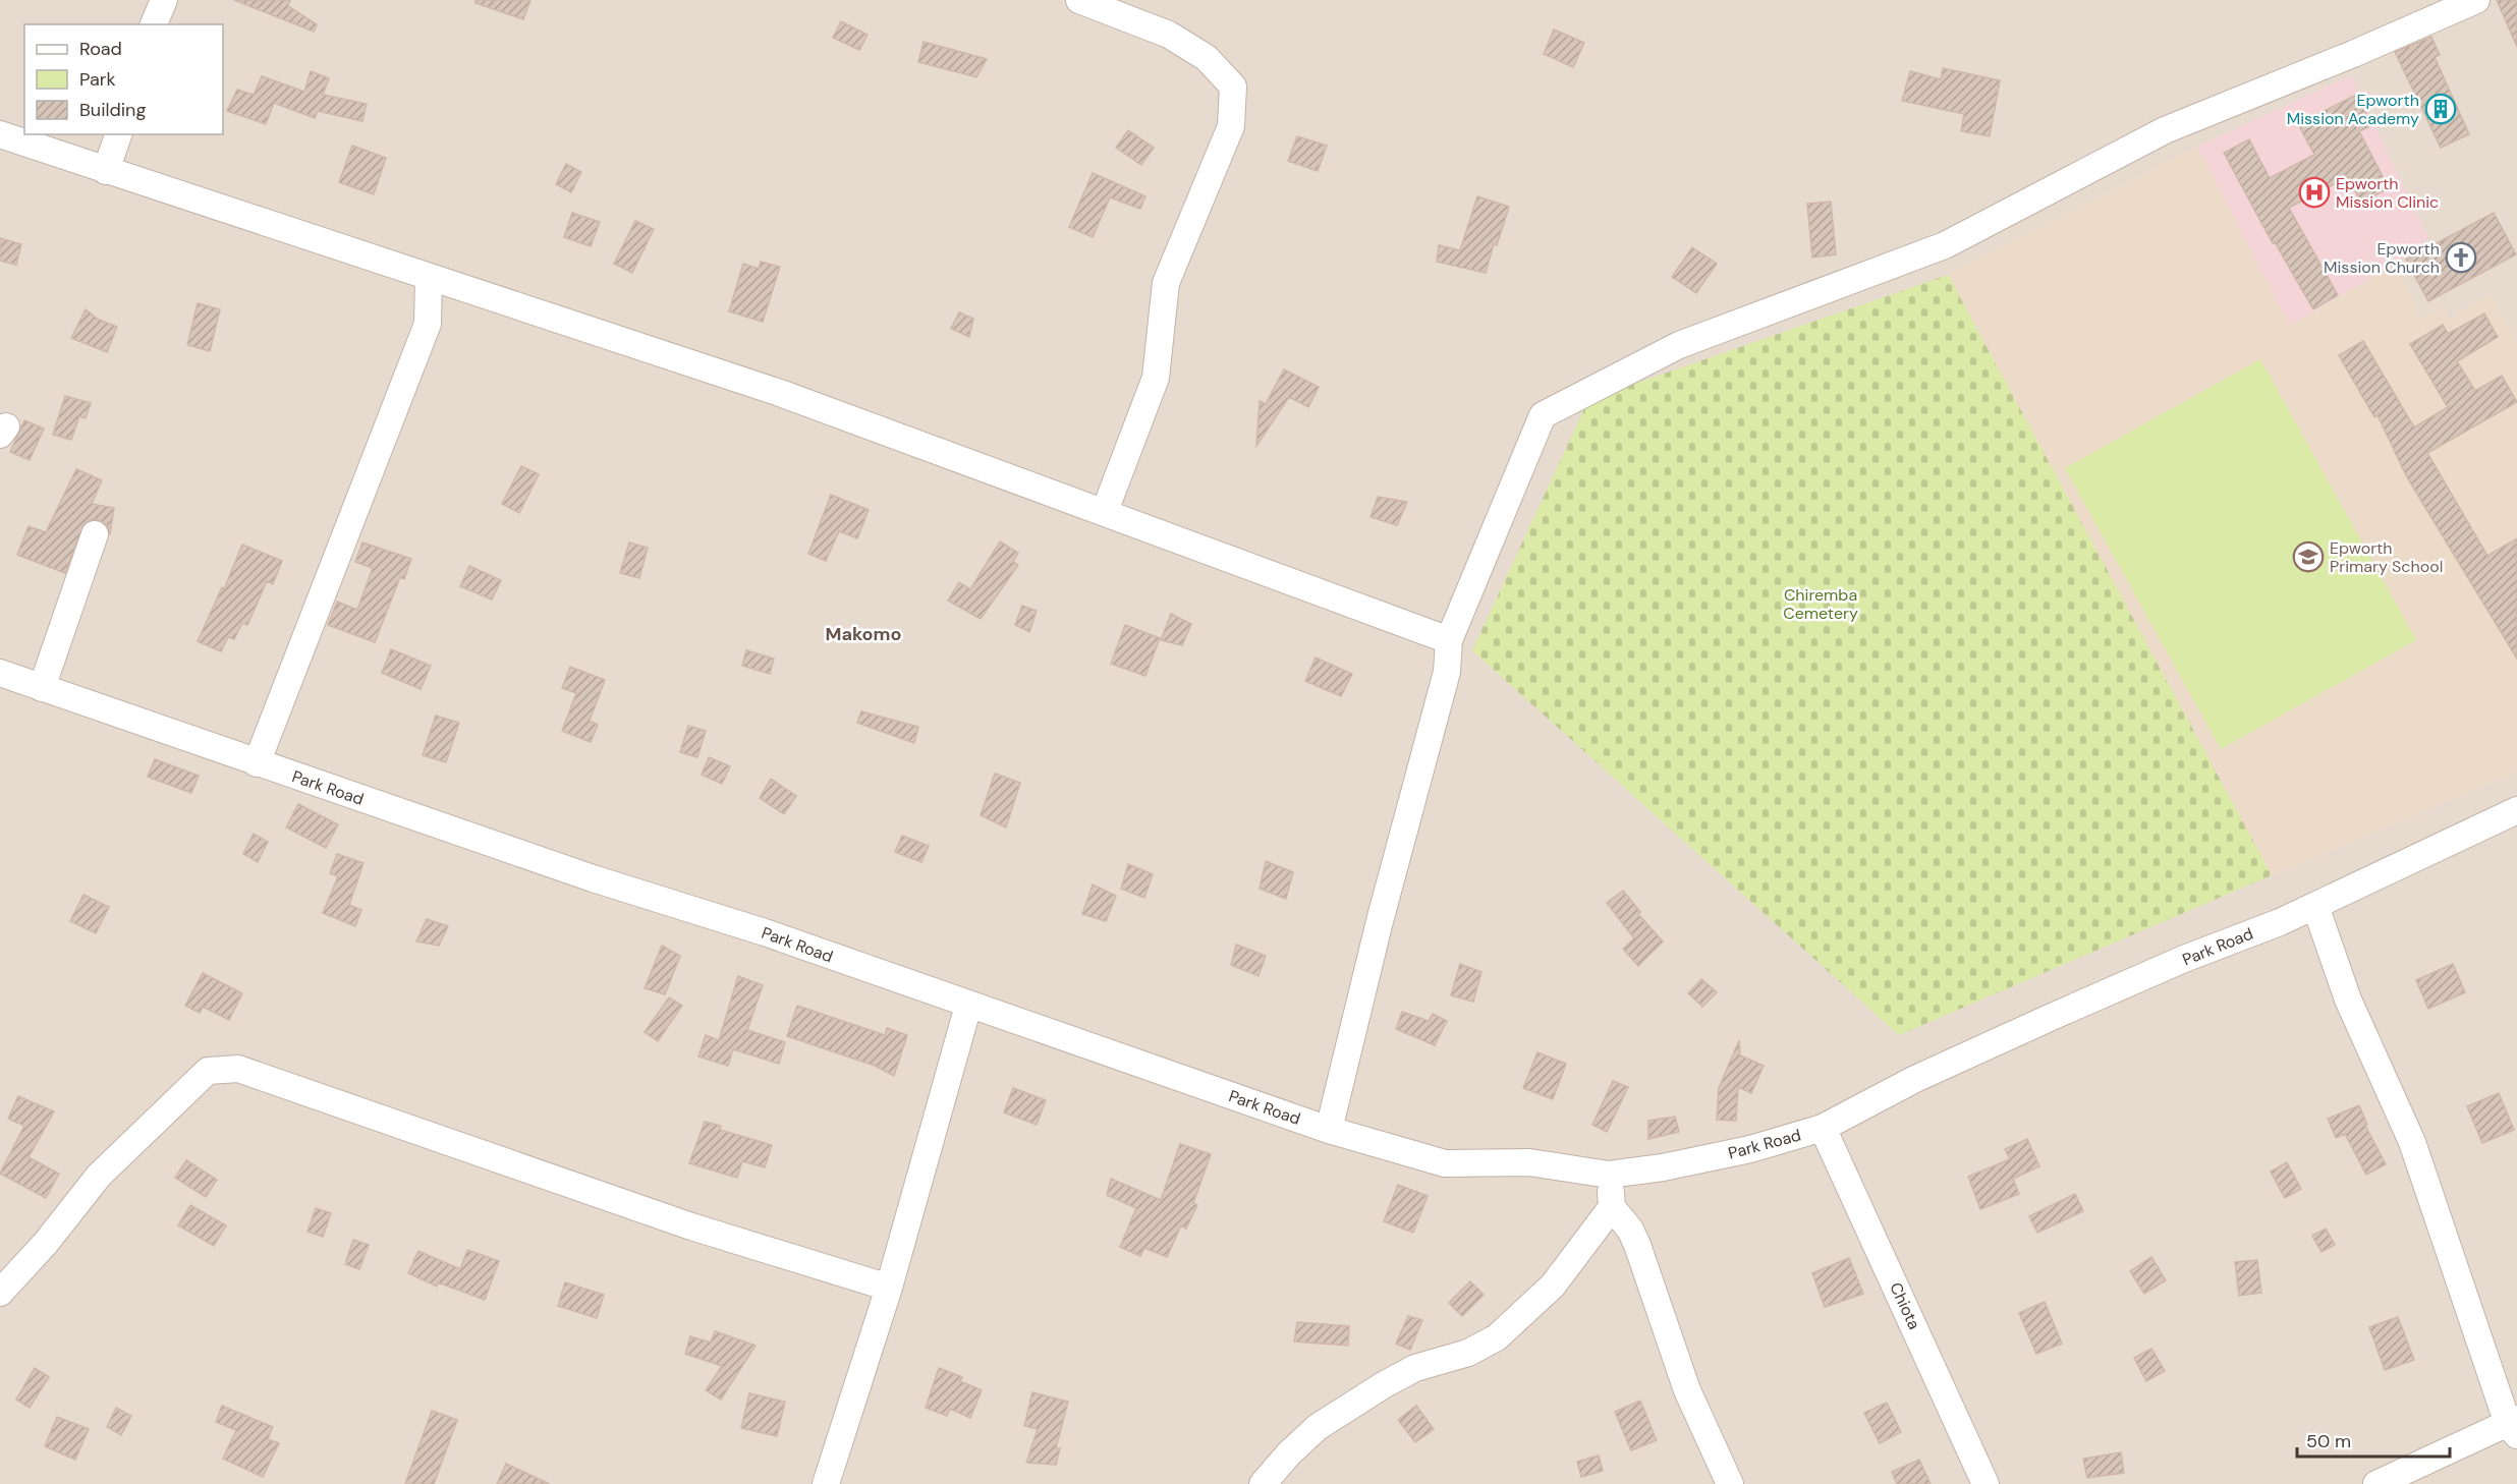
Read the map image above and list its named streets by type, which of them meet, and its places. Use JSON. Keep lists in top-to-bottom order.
{
  "streets": {
    "street": ["Park Road", "Chiota"]
  },
  "crossings": [
    ["Park Road", "Chiota"]
  ],
  "districts": ["Makomo"],
  "parks": ["Chiremba Cemetery"],
  "places": {
    "building": ["Epworth Mission Academy"],
    "hospital": ["Epworth Mission Clinic"],
    "church": ["Epworth Mission Church"],
    "school or university": ["Epworth Primary School"]
  },
  "legend": ["Road", "Park", "Building"],
  "scale_bar": "50 m"
}
